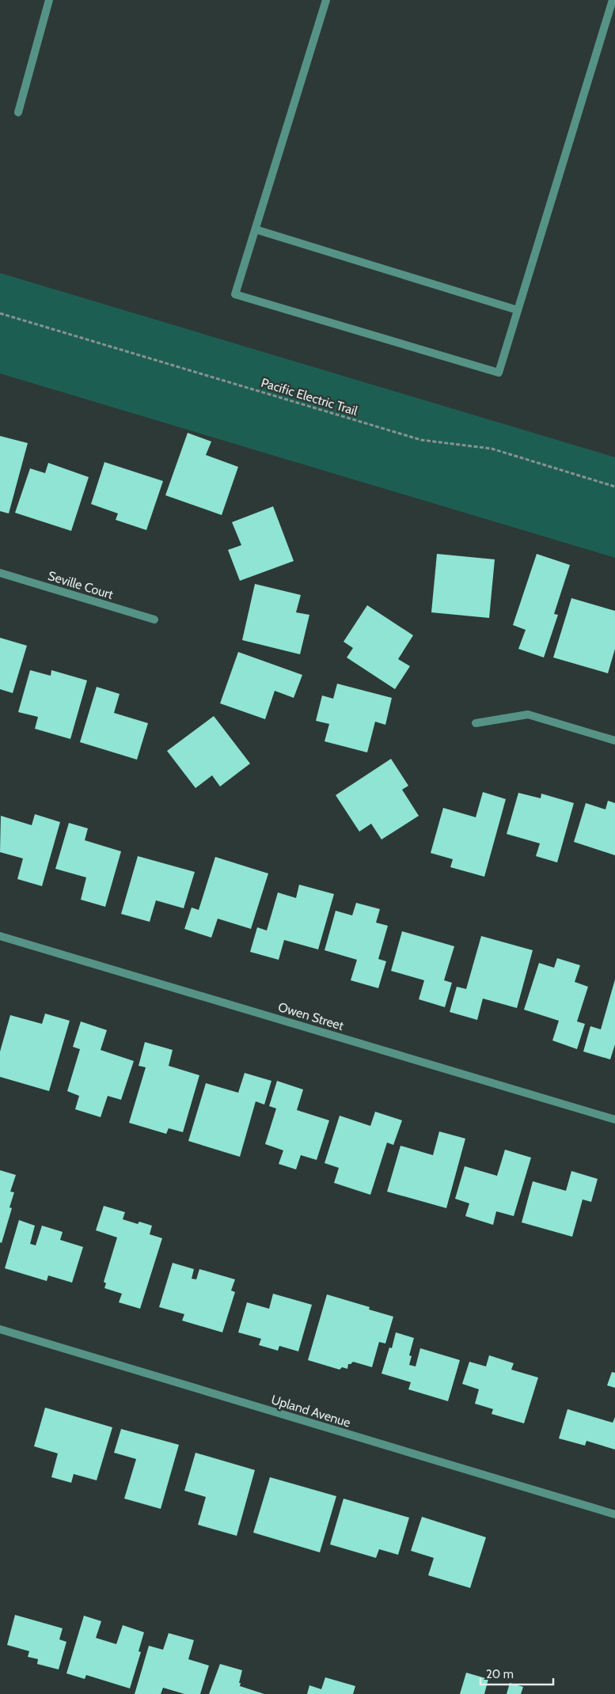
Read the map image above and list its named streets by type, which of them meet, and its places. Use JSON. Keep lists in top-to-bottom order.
{
  "streets": {
    "street": ["Seville Court", "Owen Street", "Upland Avenue"],
    "path": ["Pacific Electric Trail"]
  },
  "scale_bar": "20 m"
}
